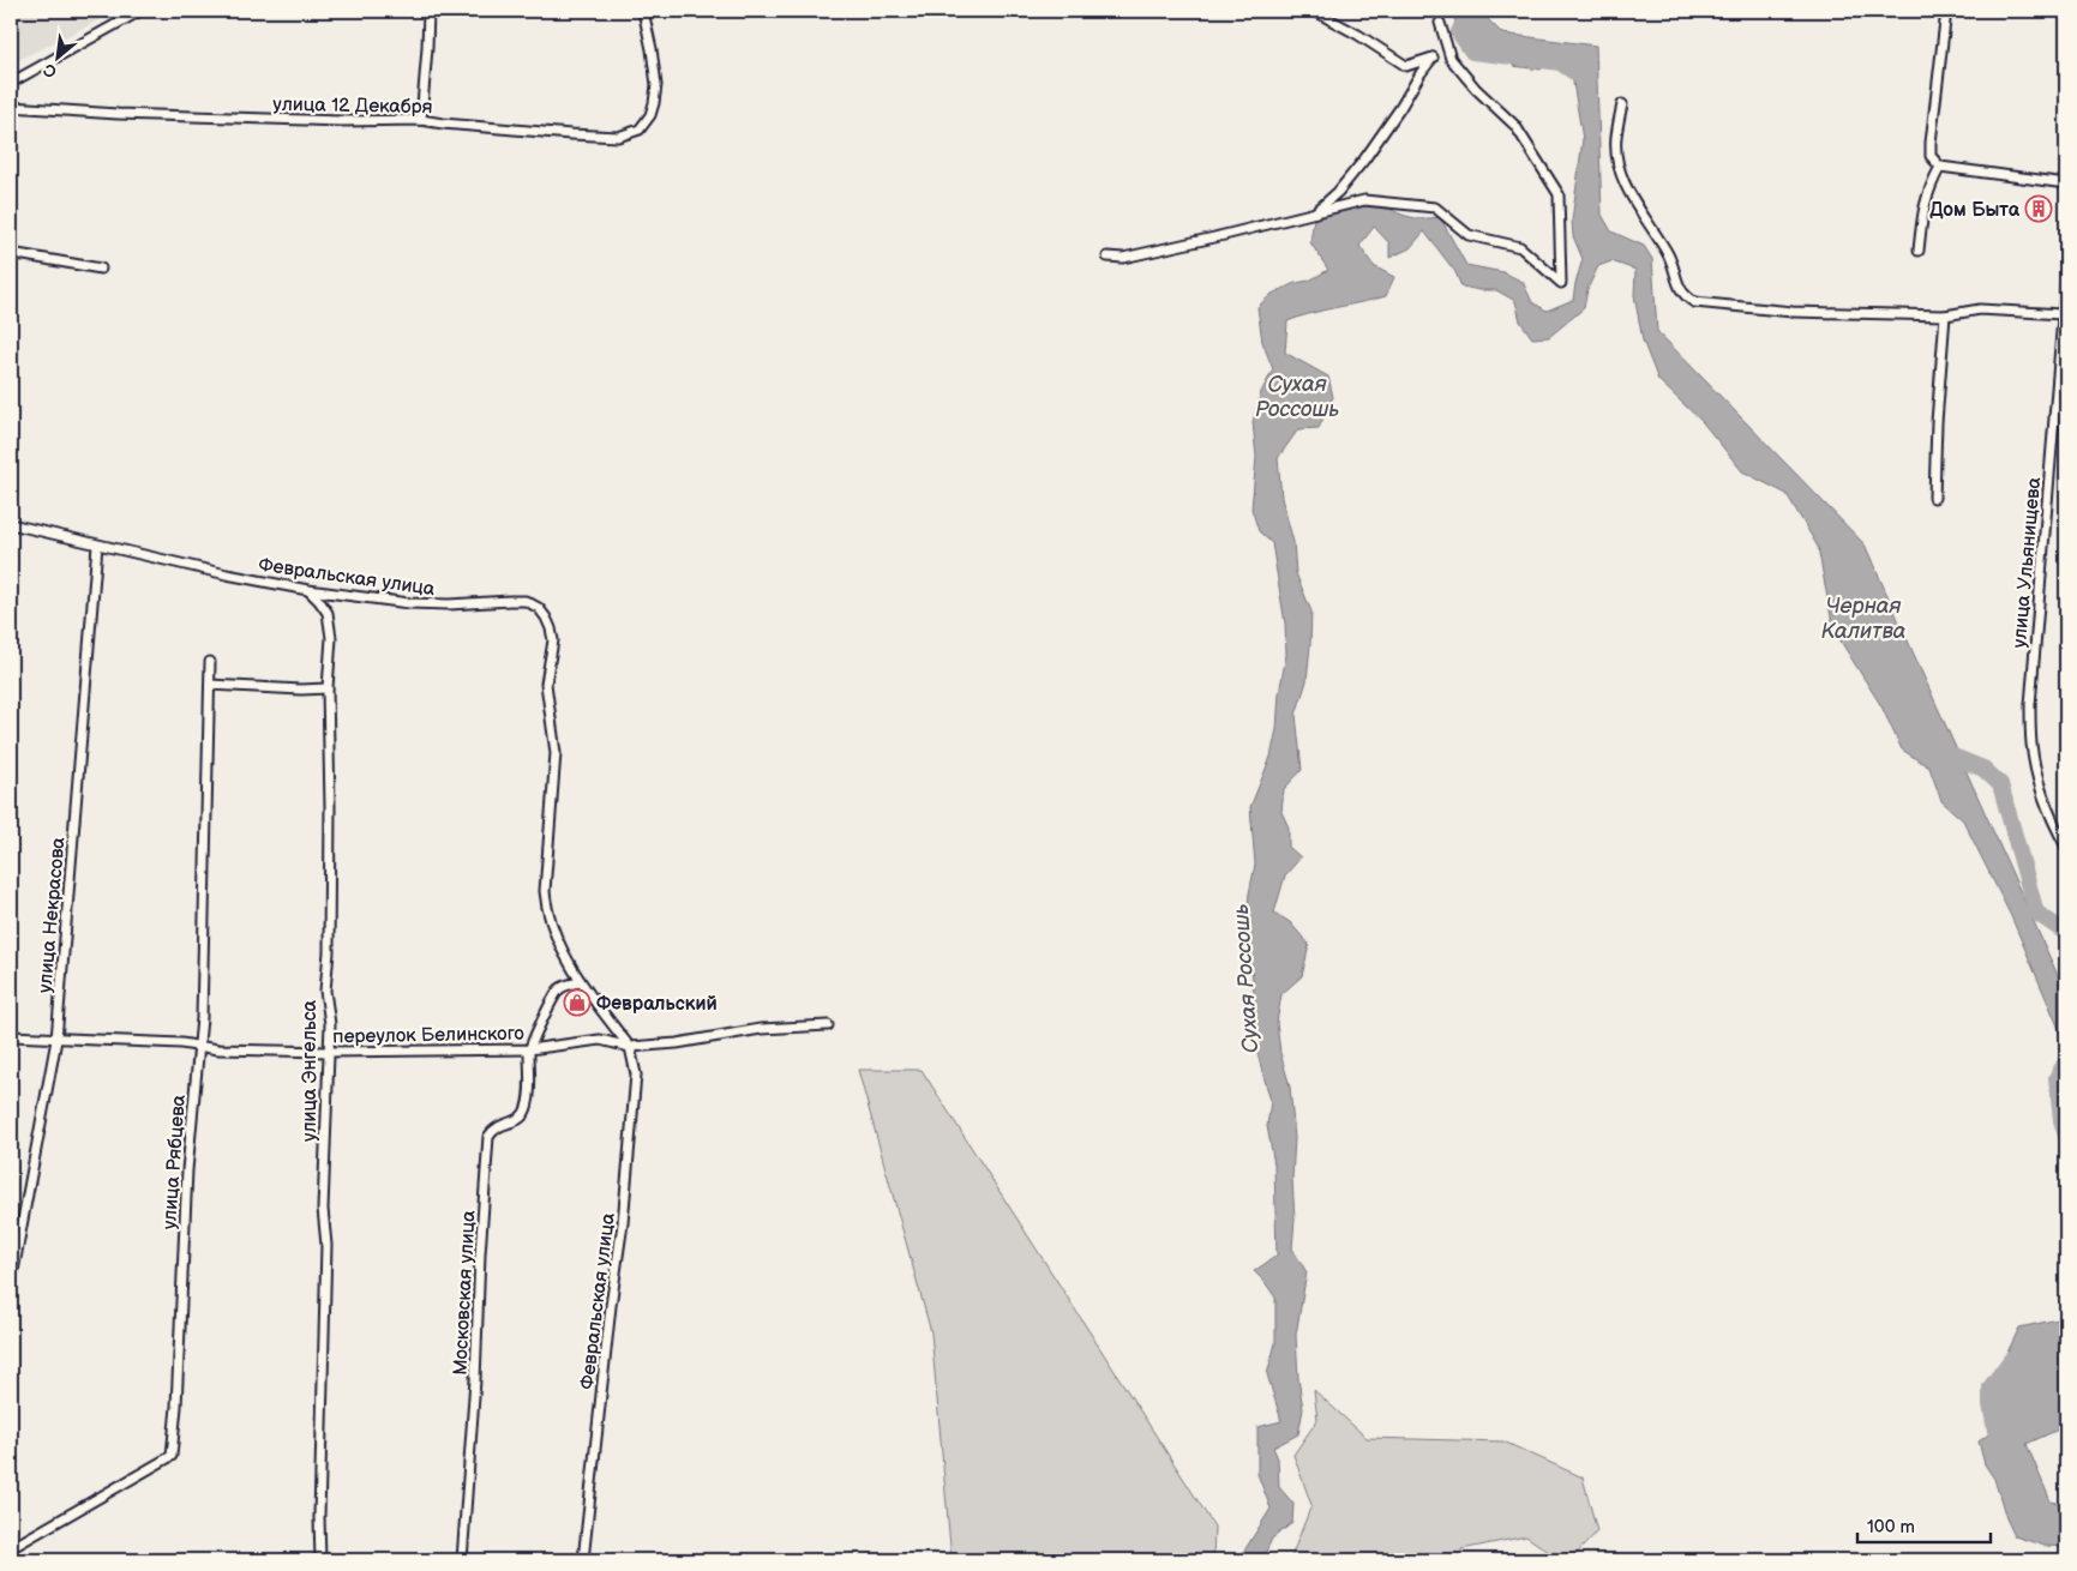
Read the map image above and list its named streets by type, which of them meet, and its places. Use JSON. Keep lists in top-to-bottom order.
{
  "streets": {
    "street": [
      "улица 12 Декабря",
      "улица Ульянищева",
      "Февральская улица",
      "улица Некрасова",
      "переулок Белинского",
      "улица Энгельса",
      "улица Рябцева",
      "Московская улица"
    ]
  },
  "crossings": [
    ["Февральская улица", "улица Некрасова"],
    ["Февральская улица", "переулок Белинского"],
    ["Февральская улица", "улица Энгельса"],
    ["улица Некрасова", "переулок Белинского"],
    ["переулок Белинского", "улица Энгельса"],
    ["переулок Белинского", "улица Рябцева"],
    ["переулок Белинского", "Московская улица"]
  ],
  "water": ["Сухая Россошь", "Черная Калитва"],
  "places": {
    "building": ["Дом Быта"],
    "shop": ["Февральский"]
  },
  "scale_bar": "100 m",
  "north": "bottom left"
}
